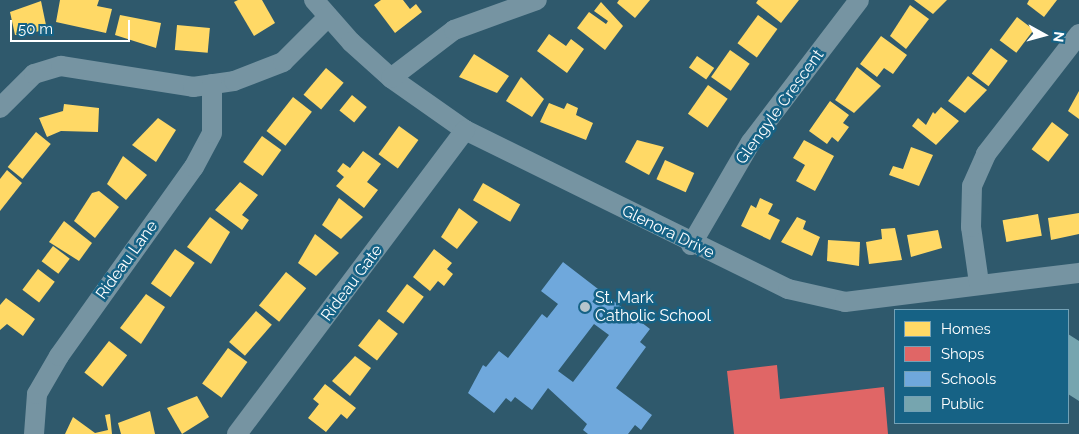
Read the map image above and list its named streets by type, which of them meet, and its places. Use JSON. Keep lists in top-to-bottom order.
{
  "streets": {
    "street": [
      "Glengyle Crescent",
      "Glenora Drive",
      "Rideau Lane",
      "Rideau Gate"
    ]
  },
  "crossings": [
    ["Glengyle Crescent", "Glenora Drive"],
    ["Glenora Drive", "Rideau Gate"]
  ],
  "places": ["St. Mark Catholic School"],
  "legend": [
    "Homes",
    "Shops",
    "Schools",
    "Public"
  ],
  "scale_bar": "50 m",
  "north": "right"
}
